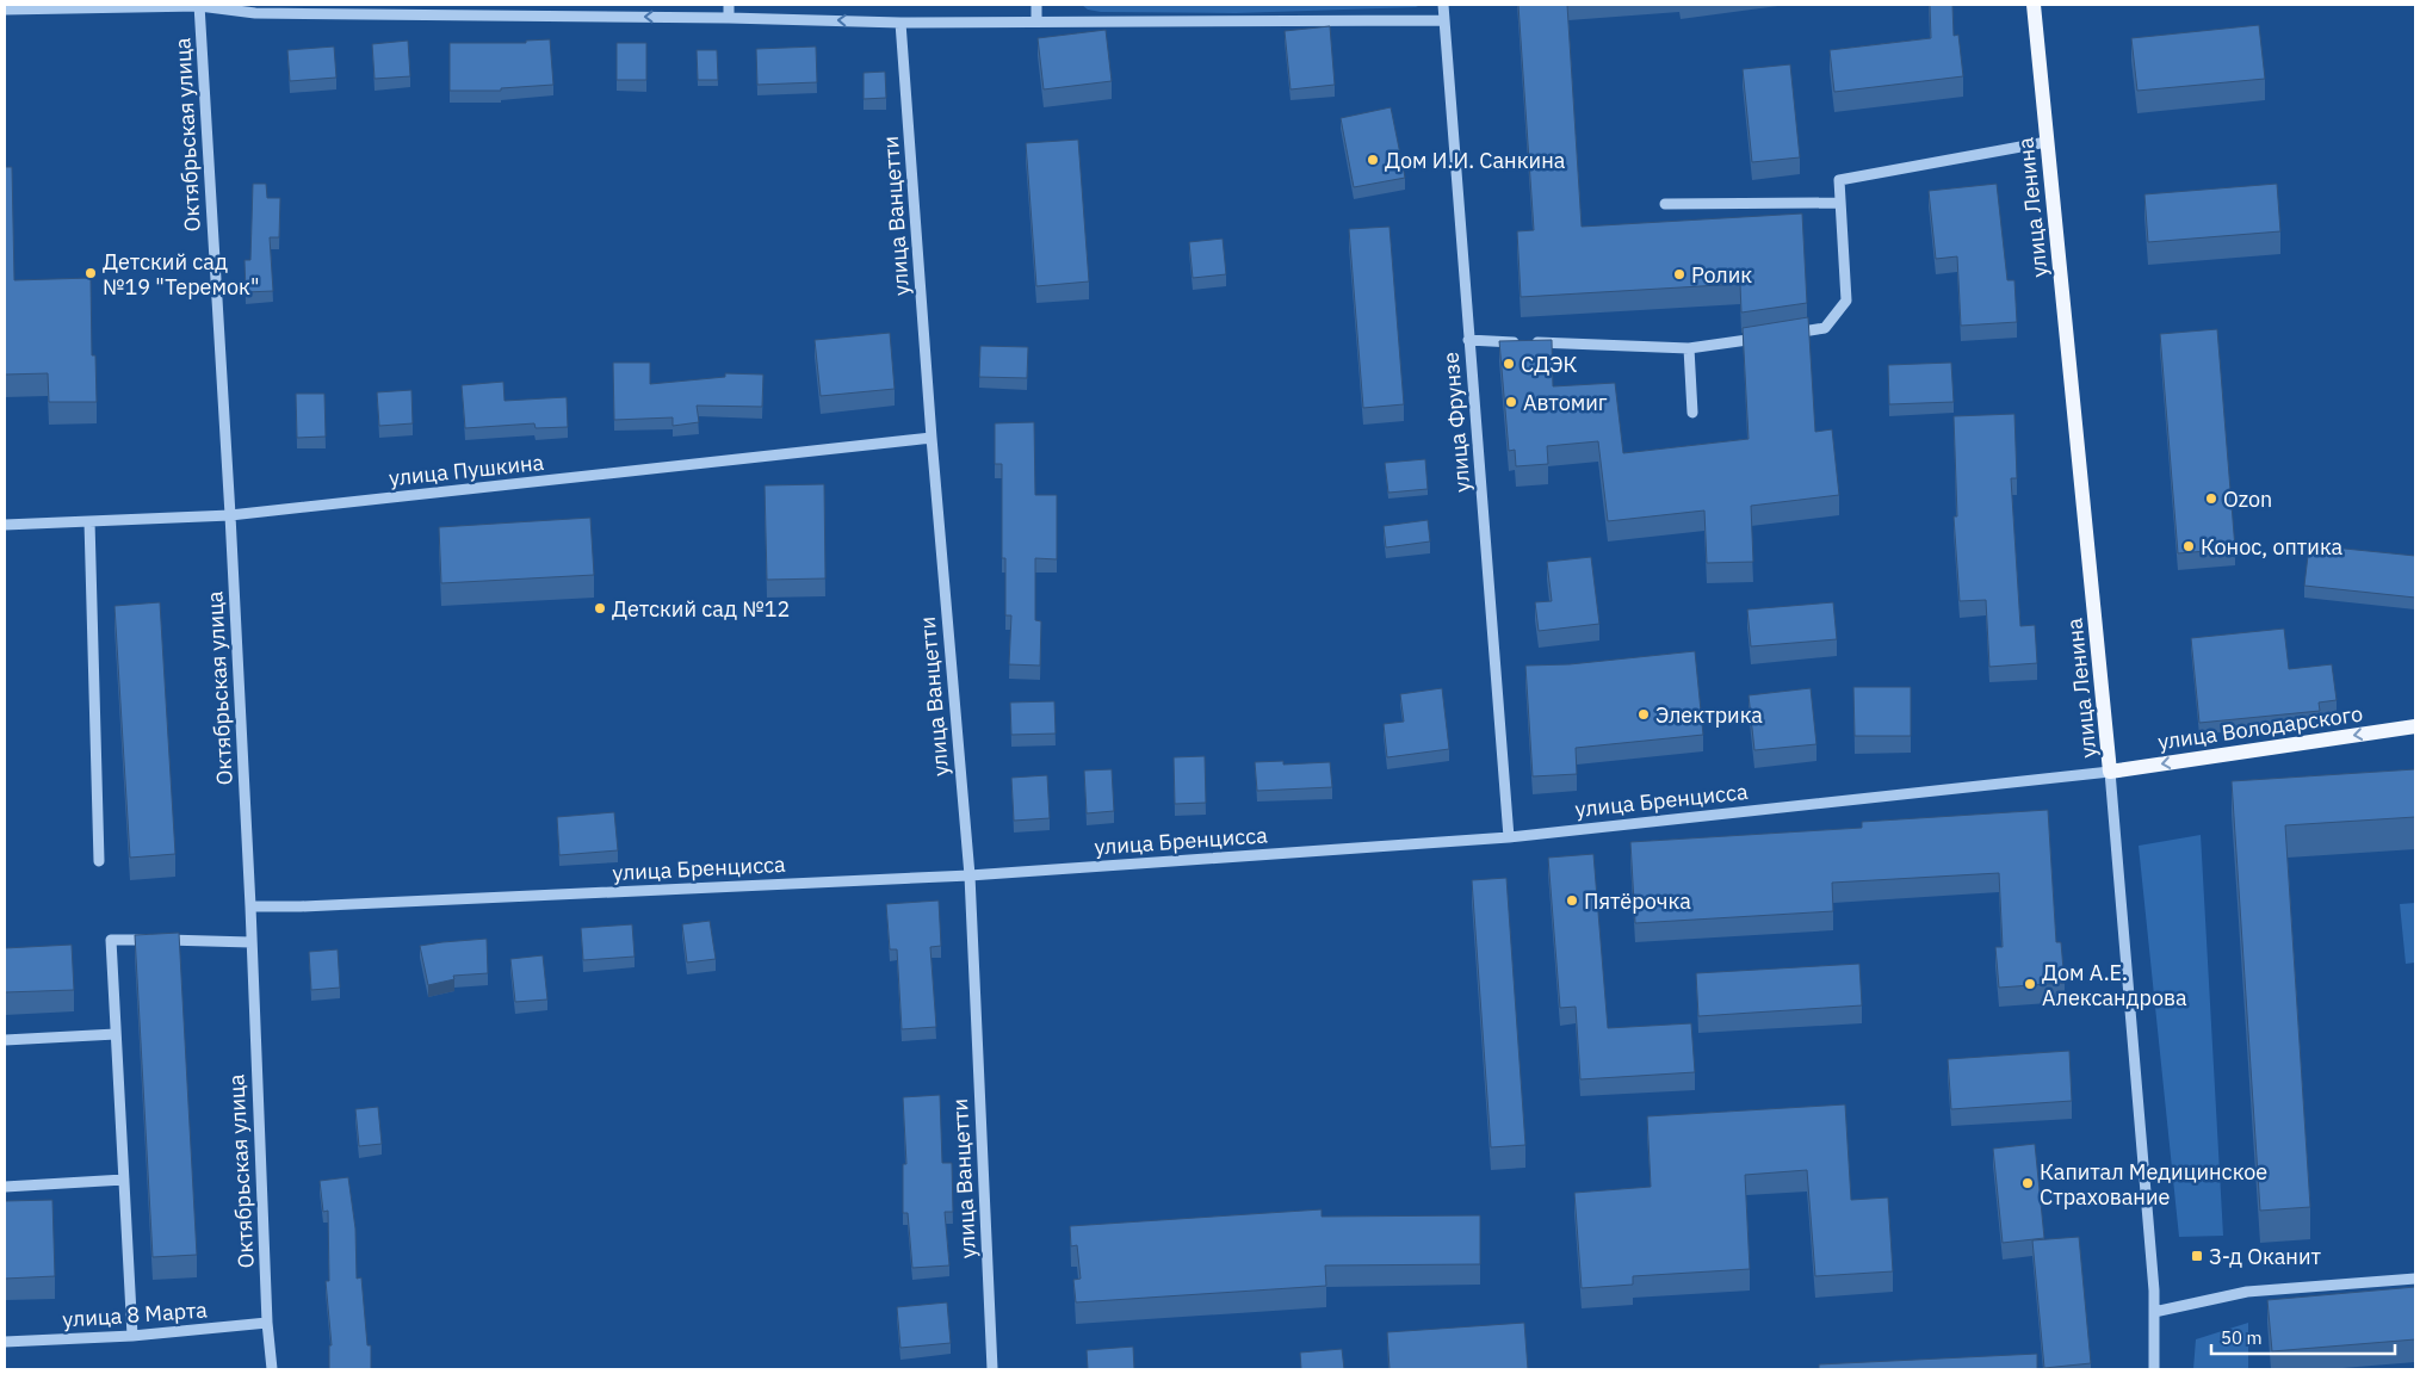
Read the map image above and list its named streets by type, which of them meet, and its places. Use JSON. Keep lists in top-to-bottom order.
{
  "streets": {
    "main road": ["улица Ленина", "улица Володарского"],
    "street": [
      "Октябрьская улица",
      "улица Ванцетти",
      "улица Фрунзе",
      "улица Пушкина",
      "улица Бренцисса",
      "улица 8 Марта"
    ]
  },
  "crossings": [
    ["Октябрьская улица", "улица Пушкина"],
    ["Октябрьская улица", "улица Бренцисса"],
    ["Октябрьская улица", "улица 8 Марта"],
    ["улица Ленина", "улица Володарского"],
    ["улица Ленина", "улица Бренцисса"],
    ["улица Ванцетти", "улица Пушкина"],
    ["улица Ванцетти", "улица Бренцисса"],
    ["улица Фрунзе", "улица Бренцисса"],
    ["улица Володарского", "улица Бренцисса"]
  ],
  "one_way": ["улица Володарского"],
  "places": {
    "other": [
      "Дом И.И. Санкина",
      "Детский сад №19 \"Теремок\"",
      "Ролик",
      "СДЭК",
      "Автомиг",
      "Ozon",
      "Конос, оптика",
      "Детский сад №12",
      "Электрика",
      "Пятёрочка",
      "Дом А.Е. Александрова",
      "Капитал Медицинское Страхование"
    ],
    "transit": ["З-д Оканит"]
  },
  "scale_bar": "50 m"
}
